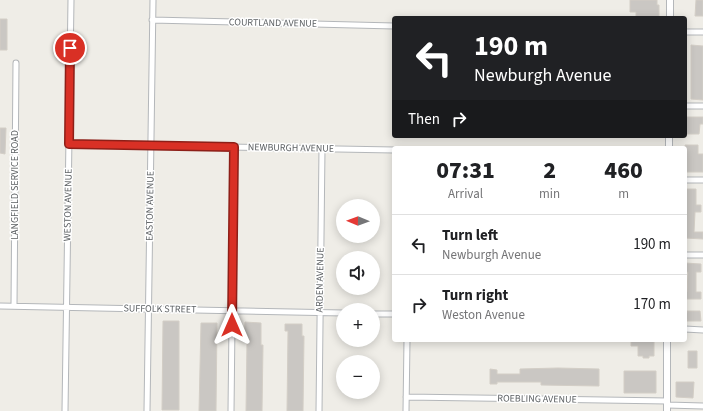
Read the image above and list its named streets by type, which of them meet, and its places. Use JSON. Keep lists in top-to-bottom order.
{
  "streets": {
    "street": [
      "COURTLAND AVENUE",
      "NEWBURGH AVENUE",
      "LANGFIELD SERVICE ROAD",
      "WESTON AVENUE",
      "EASTON AVENUE",
      "ARDEN AVENUE",
      "SUFFOLK STREET",
      "ROEBLING AVENUE"
    ]
  },
  "crossings": [
    ["COURTLAND AVENUE", "EASTON AVENUE"],
    ["NEWBURGH AVENUE", "WESTON AVENUE"],
    ["NEWBURGH AVENUE", "EASTON AVENUE"],
    ["NEWBURGH AVENUE", "ARDEN AVENUE"],
    ["LANGFIELD SERVICE ROAD", "SUFFOLK STREET"],
    ["WESTON AVENUE", "SUFFOLK STREET"],
    ["EASTON AVENUE", "SUFFOLK STREET"],
    ["ARDEN AVENUE", "SUFFOLK STREET"]
  ],
  "north": "left",
  "page": {
    "turn": ["190 m", "Newburgh Avenue"],
    "then": "Then",
    "eta": [
      "07:31",
      "Arrival",
      "2",
      "min",
      "460",
      "m"
    ],
    "map_buttons": ["+", "−"],
    "list": [
      {
        "name": "Turn left",
        "note": "Newburgh Avenue",
        "value": "190 m"
      },
      {
        "name": "Turn right",
        "note": "Weston Avenue",
        "value": "170 m"
      }
    ]
  }
}
